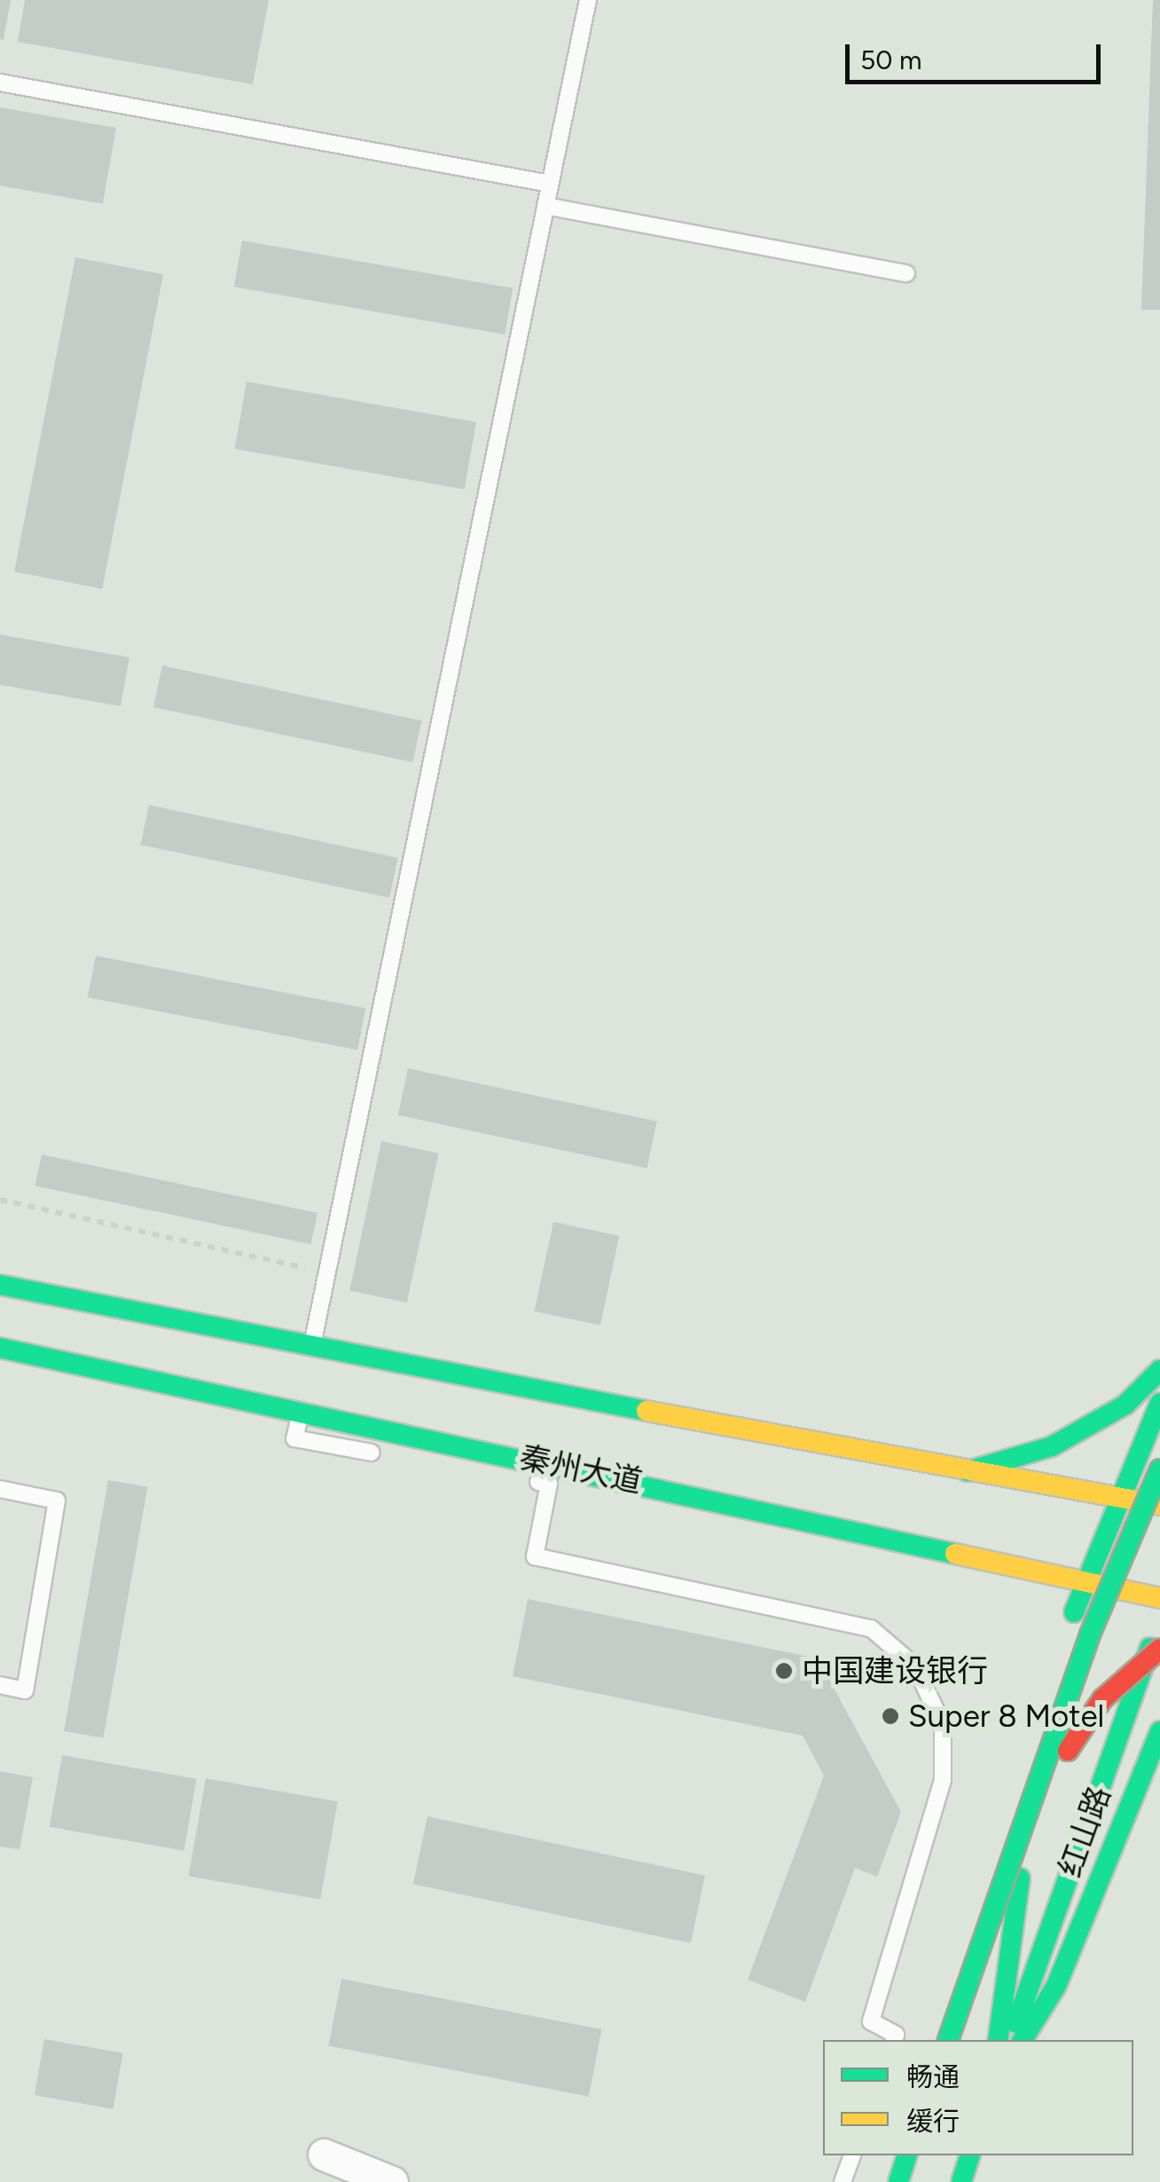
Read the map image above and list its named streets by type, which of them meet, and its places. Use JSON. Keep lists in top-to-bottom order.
{
  "streets": {
    "main road": ["秦州大道", "红山路"]
  },
  "crossings": [
    ["秦州大道", "红山路"]
  ],
  "places": ["中国建设银行", "Super 8 Motel"],
  "legend": ["畅通", "缓行"],
  "scale_bar": "50 m"
}
